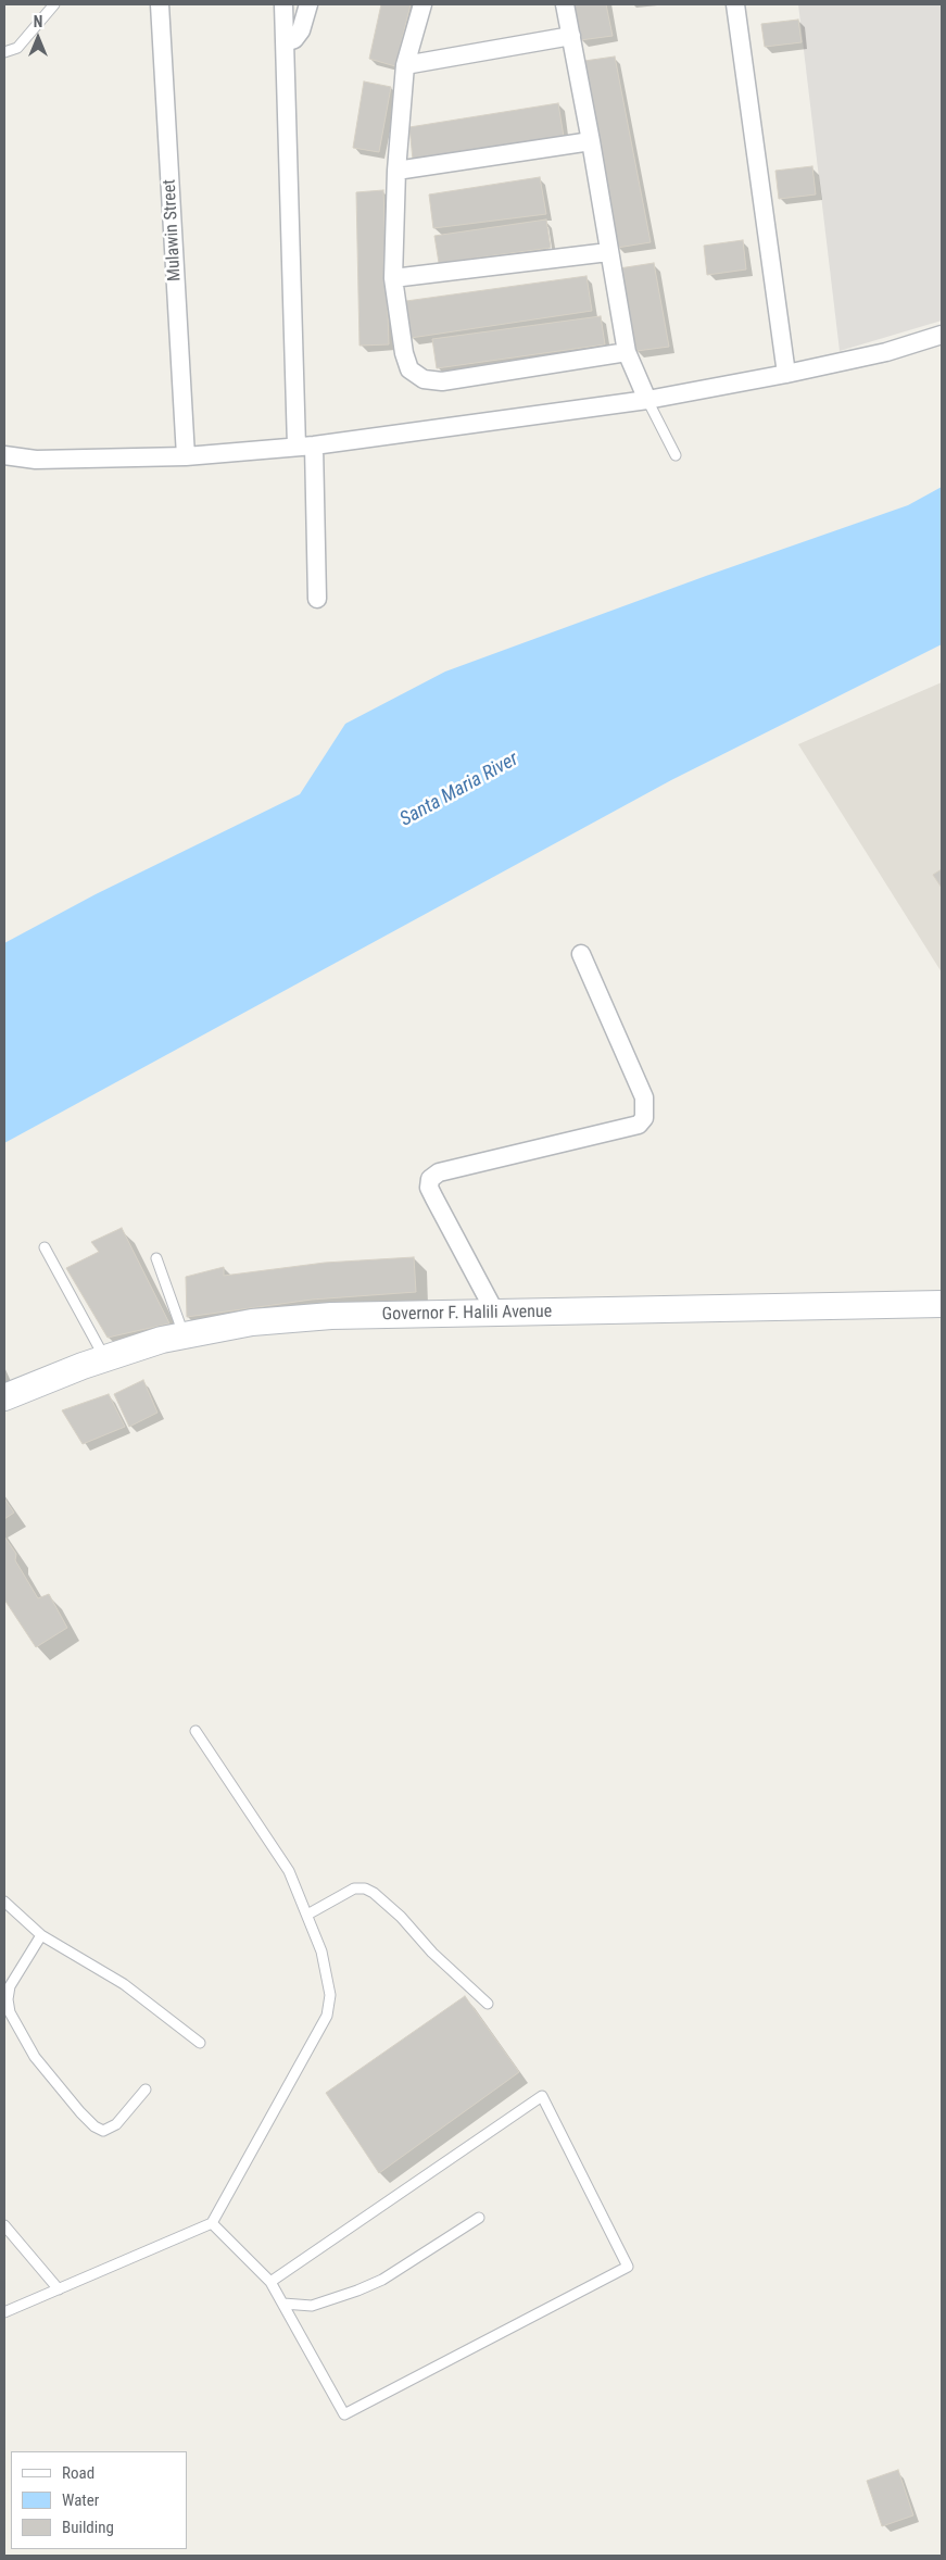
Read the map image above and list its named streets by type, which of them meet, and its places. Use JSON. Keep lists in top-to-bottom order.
{
  "streets": {
    "main road": ["Governor F. Halili Avenue"],
    "street": ["Mulawin Street"]
  },
  "water": ["Santa Maria River"],
  "legend": ["Road", "Water", "Building"],
  "north": "top"
}
